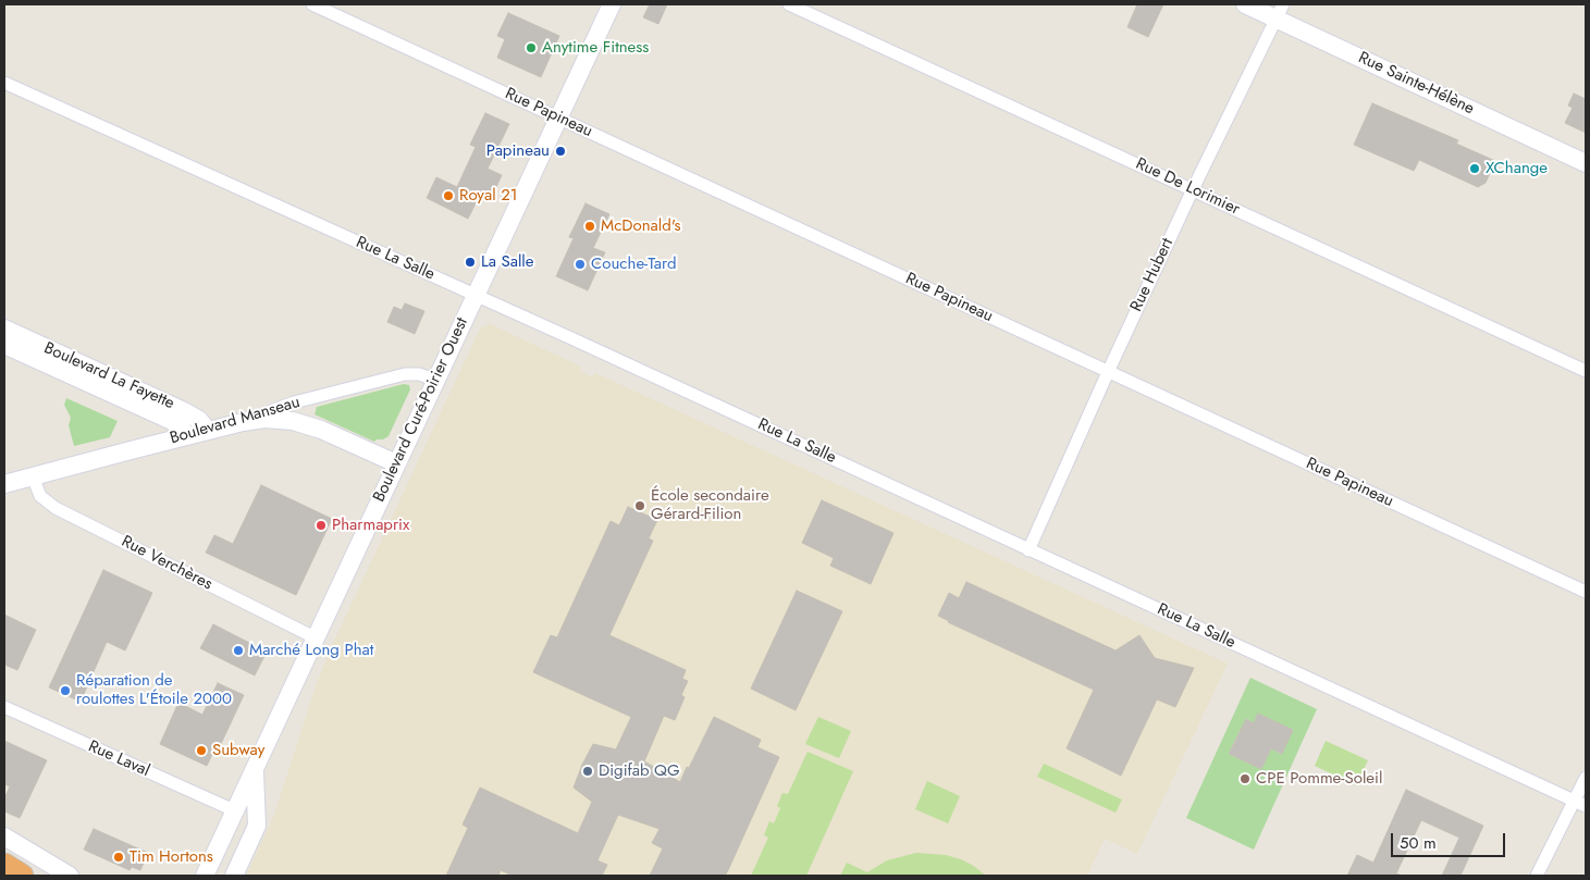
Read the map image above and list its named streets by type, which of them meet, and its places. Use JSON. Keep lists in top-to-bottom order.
{
  "streets": {
    "street": [
      "Rue Sainte-Hélène",
      "Rue Papineau",
      "Rue De Lorimier",
      "Rue La Salle",
      "Rue Hubert",
      "Boulevard La Fayette",
      "Boulevard Curé-Poirier Ouest",
      "Boulevard Manseau",
      "Rue Verchères",
      "Rue Laval"
    ]
  },
  "crossings": [
    ["Rue Sainte-Hélène", "Rue Hubert"],
    ["Rue Papineau", "Rue Hubert"],
    ["Rue Papineau", "Boulevard Curé-Poirier Ouest"],
    ["Rue De Lorimier", "Rue Hubert"],
    ["Rue La Salle", "Rue Hubert"],
    ["Rue La Salle", "Boulevard Curé-Poirier Ouest"],
    ["Boulevard La Fayette", "Boulevard Manseau"],
    ["Boulevard Curé-Poirier Ouest", "Boulevard Manseau"],
    ["Boulevard Curé-Poirier Ouest", "Rue Verchères"],
    ["Boulevard Curé-Poirier Ouest", "Rue Laval"],
    ["Boulevard Manseau", "Rue Verchères"]
  ],
  "places": [
    "Anytime Fitness",
    "Papineau",
    "XChange",
    "Royal 21",
    "McDonald's",
    "La Salle",
    "Couche-Tard",
    "École secondaire Gérard-Filion",
    "Pharmaprix",
    "Marché Long Phat",
    "Réparation de roulottes L'Étoile 2000",
    "Subway",
    "Digifab QG",
    "CPE Pomme-Soleil",
    "Tim Hortons"
  ],
  "scale_bar": "50 m"
}
